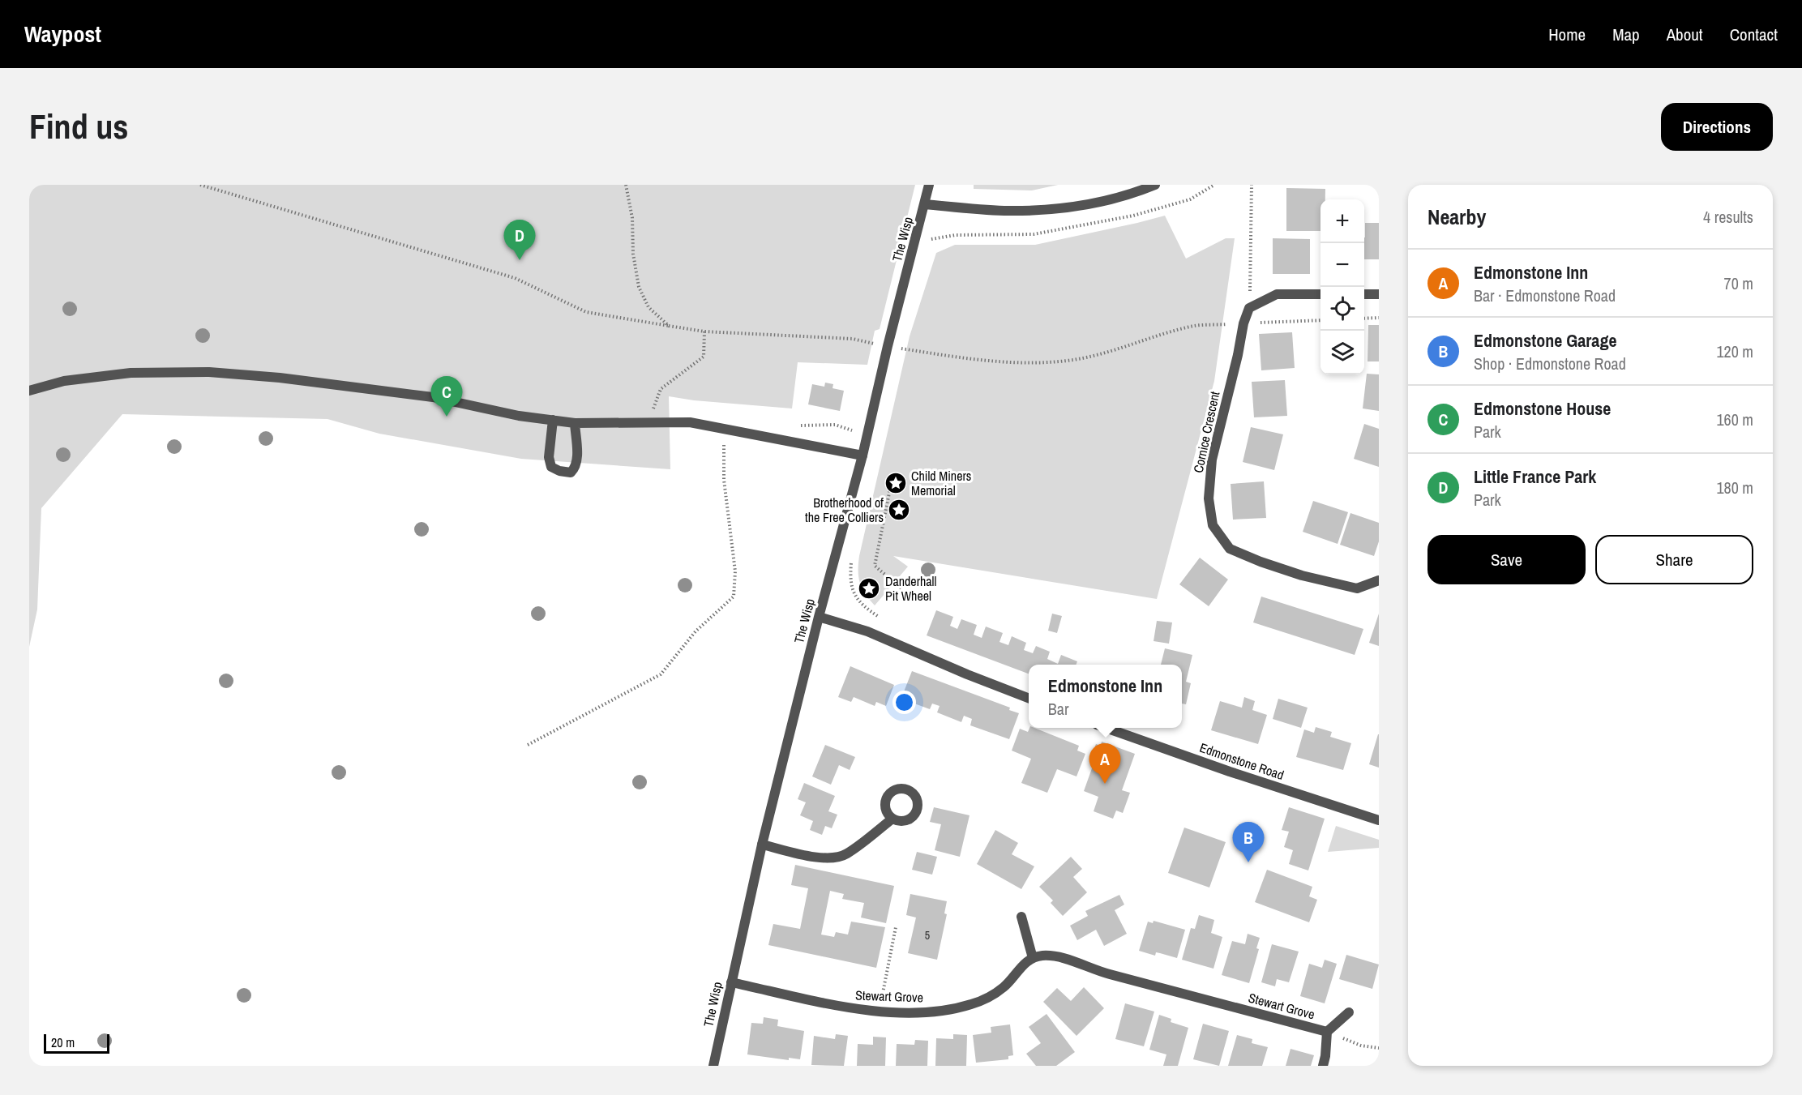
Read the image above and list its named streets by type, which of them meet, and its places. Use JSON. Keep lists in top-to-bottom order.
{
  "streets": {
    "street": [
      "The Wisp",
      "Cornice Crescent",
      "Edmonstone Road",
      "Stewart Grove"
    ]
  },
  "crossings": [
    ["The Wisp", "Stewart Grove"]
  ],
  "places": {
    "place": ["Child Miners Memorial", "Brotherhood of the Free Colliers", "Danderhall Pit Wheel"]
  },
  "house_numbers": ["5"],
  "scale_bar": "20 m",
  "page": {
    "header": "Waypost",
    "nav": [
      "Home",
      "Map",
      "About",
      "Contact"
    ],
    "buttons": [
      "Directions",
      ["Save", "Share"]
    ],
    "title": "Find us",
    "heading": ["Nearby", "4 results"],
    "map_buttons": ["+", "−"],
    "pins": [
      "D",
      "C",
      "A",
      "B"
    ],
    "list": [
      {
        "mark": "A",
        "name": "Edmonstone Inn",
        "note": "Bar · Edmonstone Road",
        "value": "70 m"
      },
      {
        "mark": "B",
        "name": "Edmonstone Garage",
        "note": "Shop · Edmonstone Road",
        "value": "120 m"
      },
      {
        "mark": "C",
        "name": "Edmonstone House",
        "note": "Park",
        "value": "160 m"
      },
      {
        "mark": "D",
        "name": "Little France Park",
        "note": "Park",
        "value": "180 m"
      }
    ],
    "popup": ["Edmonstone Inn", "Bar"],
    "scale": "20 m"
  }
}
